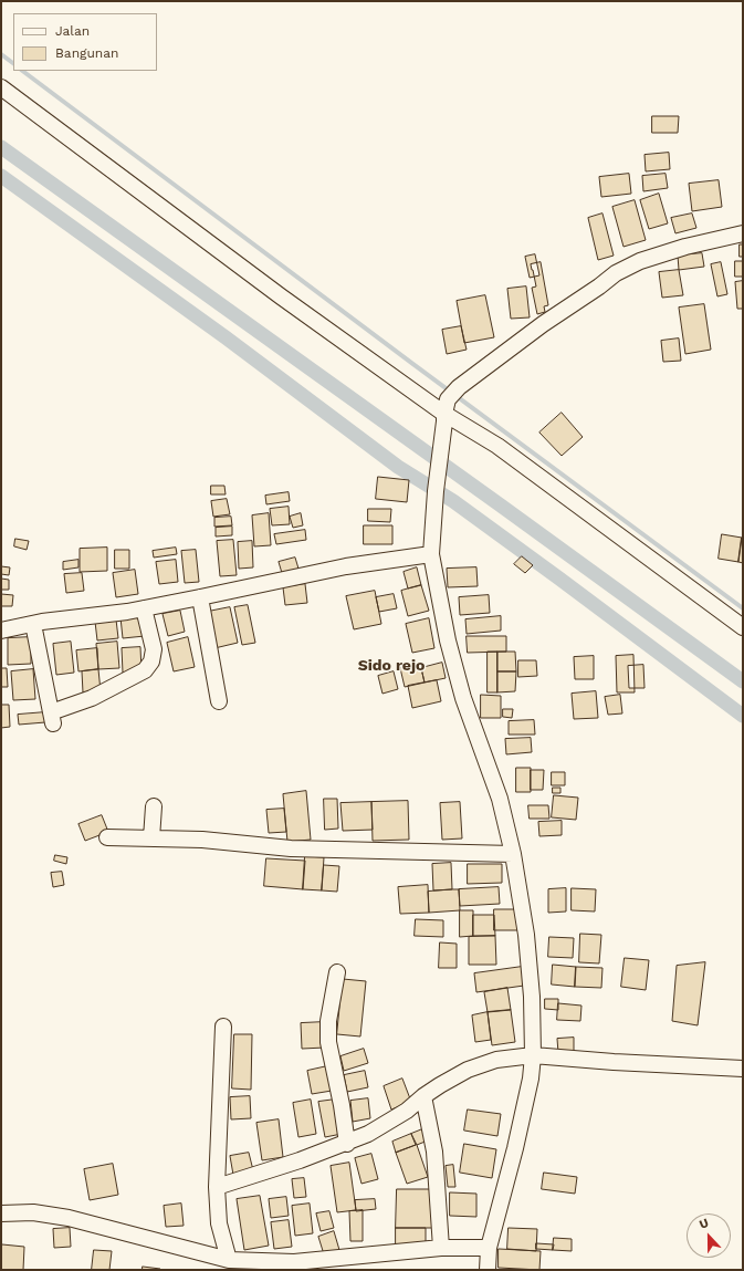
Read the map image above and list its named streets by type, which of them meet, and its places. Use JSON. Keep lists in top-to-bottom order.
{
  "districts": ["Sido rejo"],
  "legend": ["Jalan", "Bangunan"],
  "north": "top"
}
